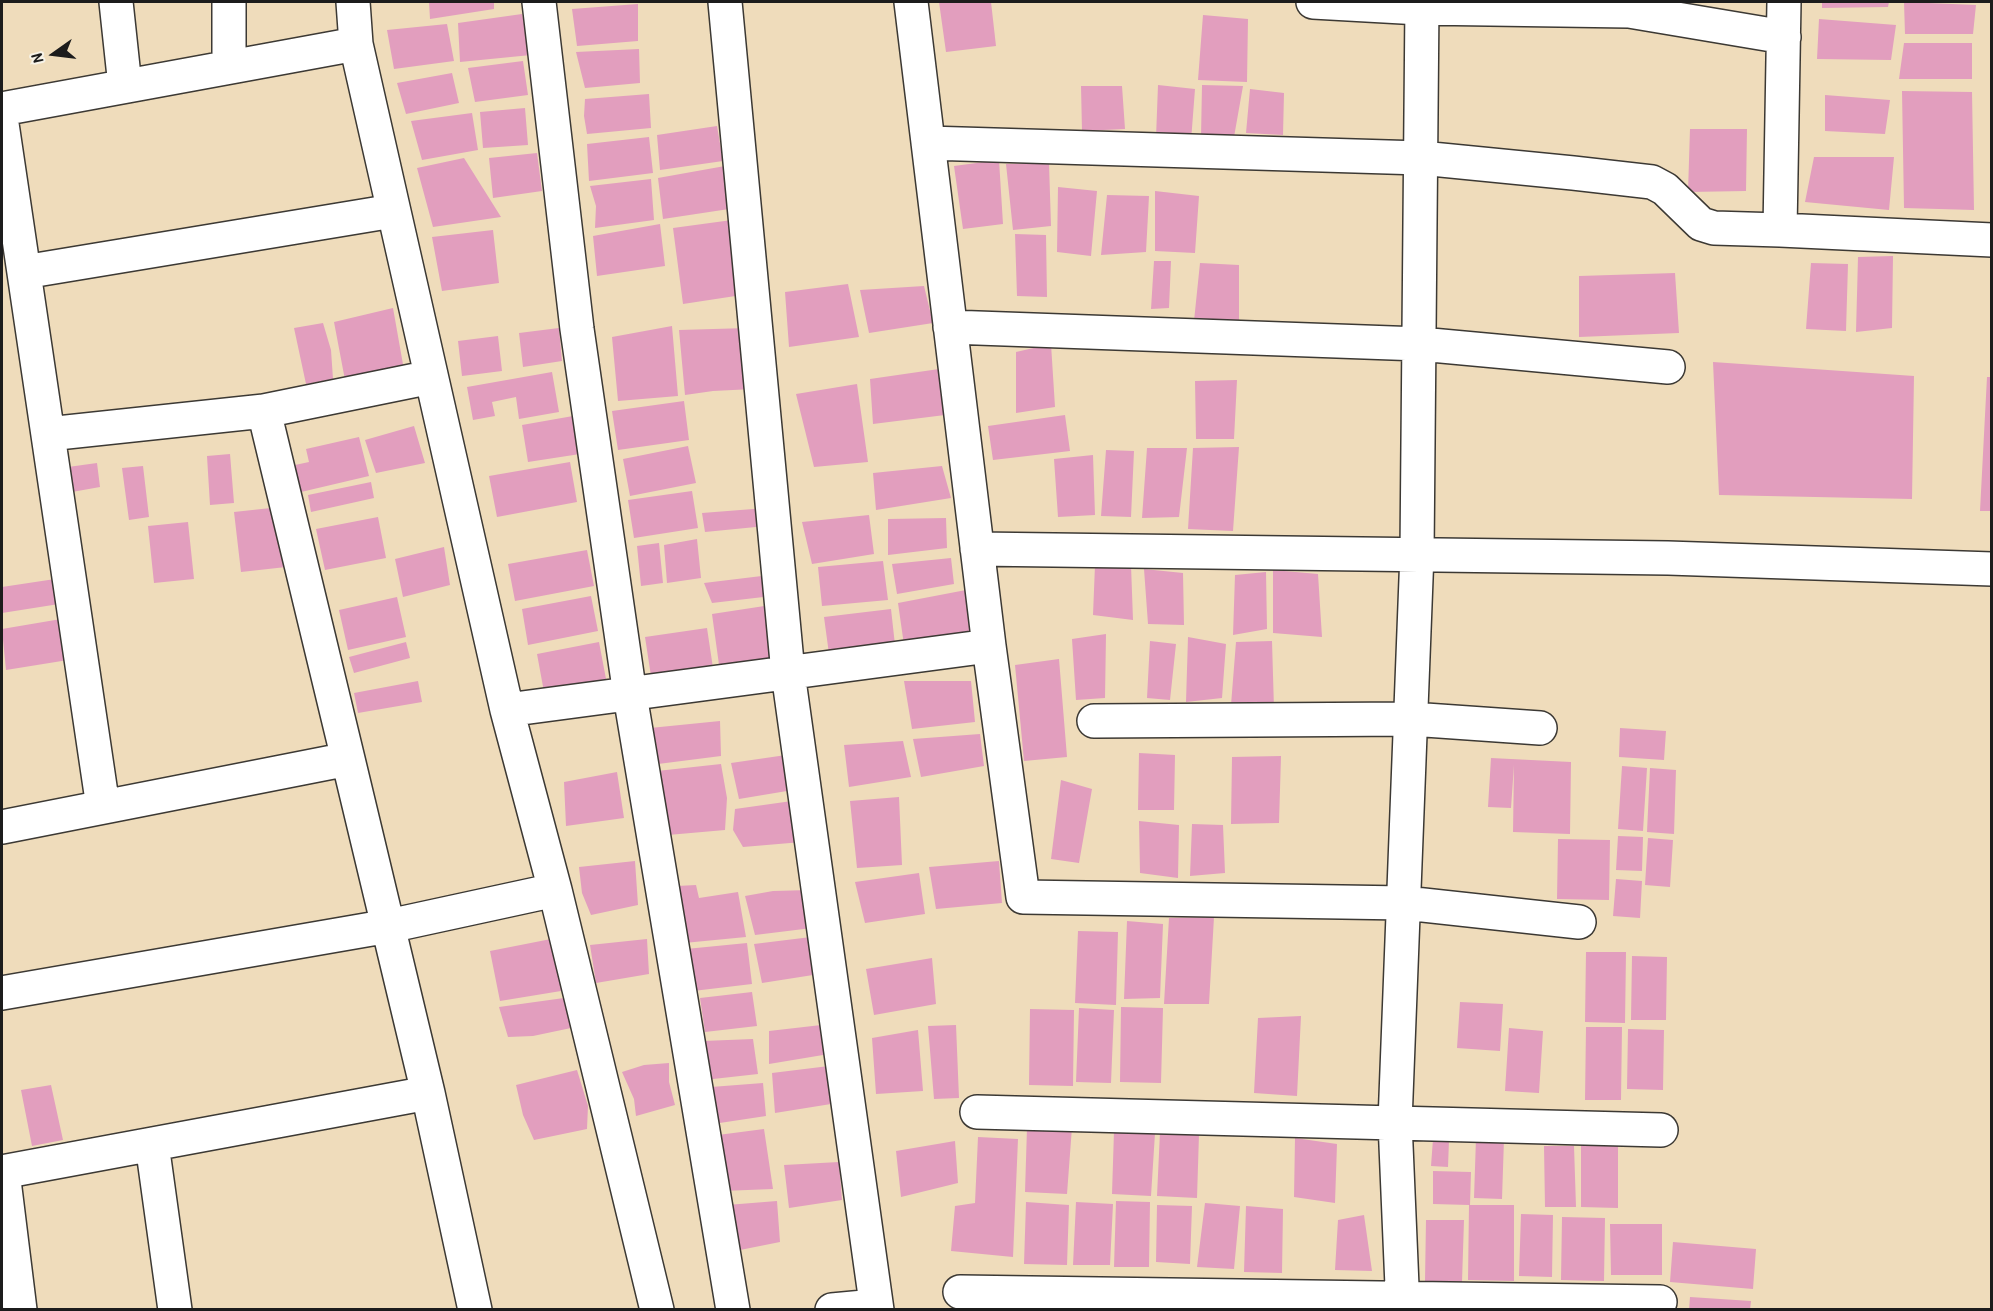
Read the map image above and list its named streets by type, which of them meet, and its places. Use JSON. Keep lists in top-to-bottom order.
{
  "north": "left"
}
